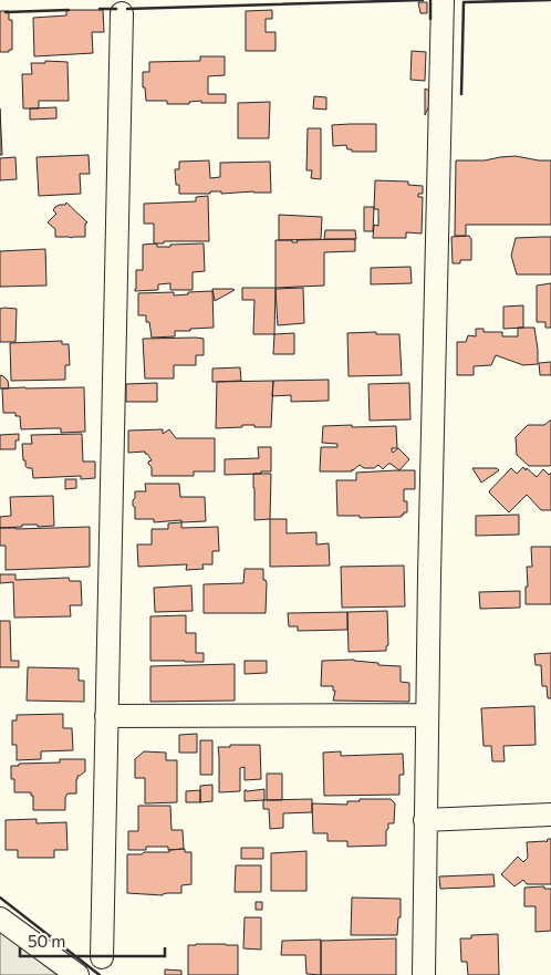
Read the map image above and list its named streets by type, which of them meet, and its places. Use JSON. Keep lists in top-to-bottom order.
{
  "scale_bar": "50 m"
}
